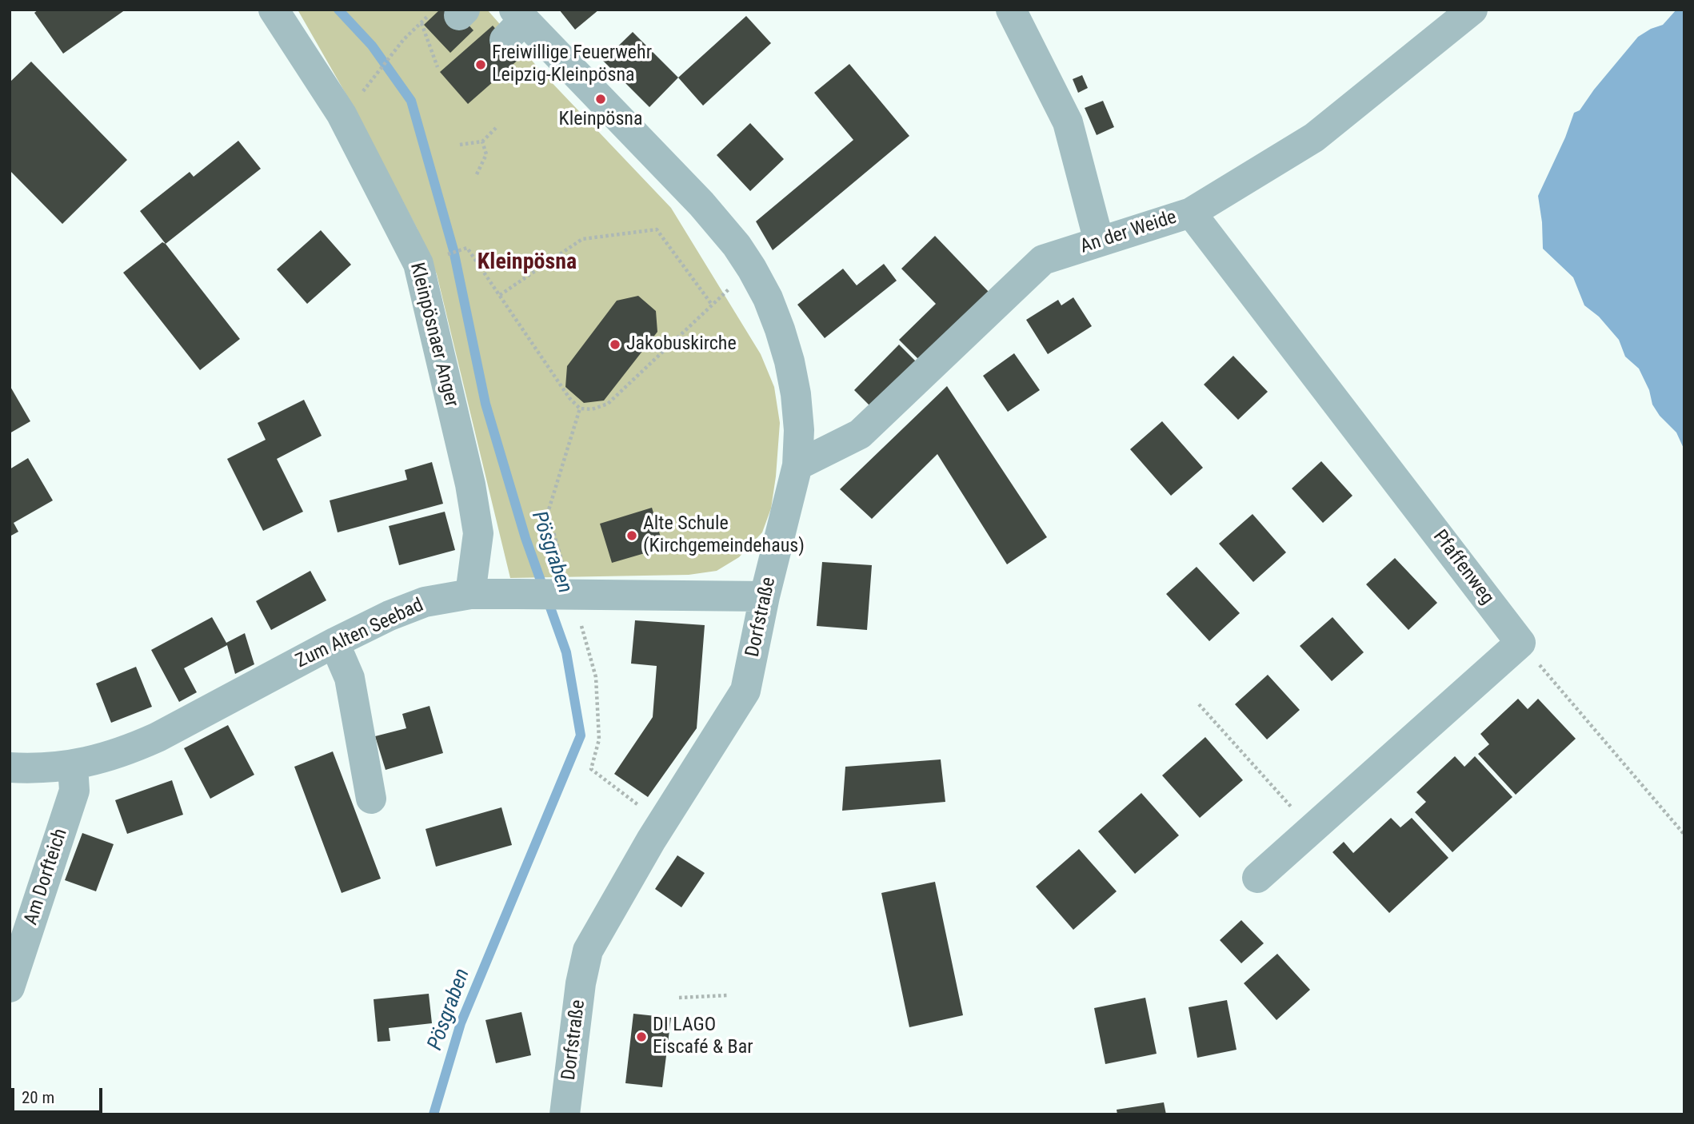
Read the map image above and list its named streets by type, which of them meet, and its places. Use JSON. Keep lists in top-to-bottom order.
{
  "streets": {
    "street": [
      "An der Weide",
      "Kleinpösnaer Anger",
      "Pfaffenweg",
      "Dorfstraße",
      "Zum Alten Seebad",
      "Am Dorfteich"
    ]
  },
  "crossings": [
    ["An der Weide", "Pfaffenweg"],
    ["An der Weide", "Dorfstraße"],
    ["Kleinpösnaer Anger", "Zum Alten Seebad"],
    ["Dorfstraße", "Zum Alten Seebad"],
    ["Zum Alten Seebad", "Am Dorfteich"]
  ],
  "districts": ["Kleinpösna"],
  "water": ["Pösgraben"],
  "places": [
    "Freiwillige Feuerwehr Leipzig-Kleinpösna",
    "Kleinpösna",
    "Jakobuskirche",
    "Alte Schule (Kirchgemeindehaus)",
    "DI LAGO Eiscafé & Bar"
  ],
  "scale_bar": "20 m"
}
